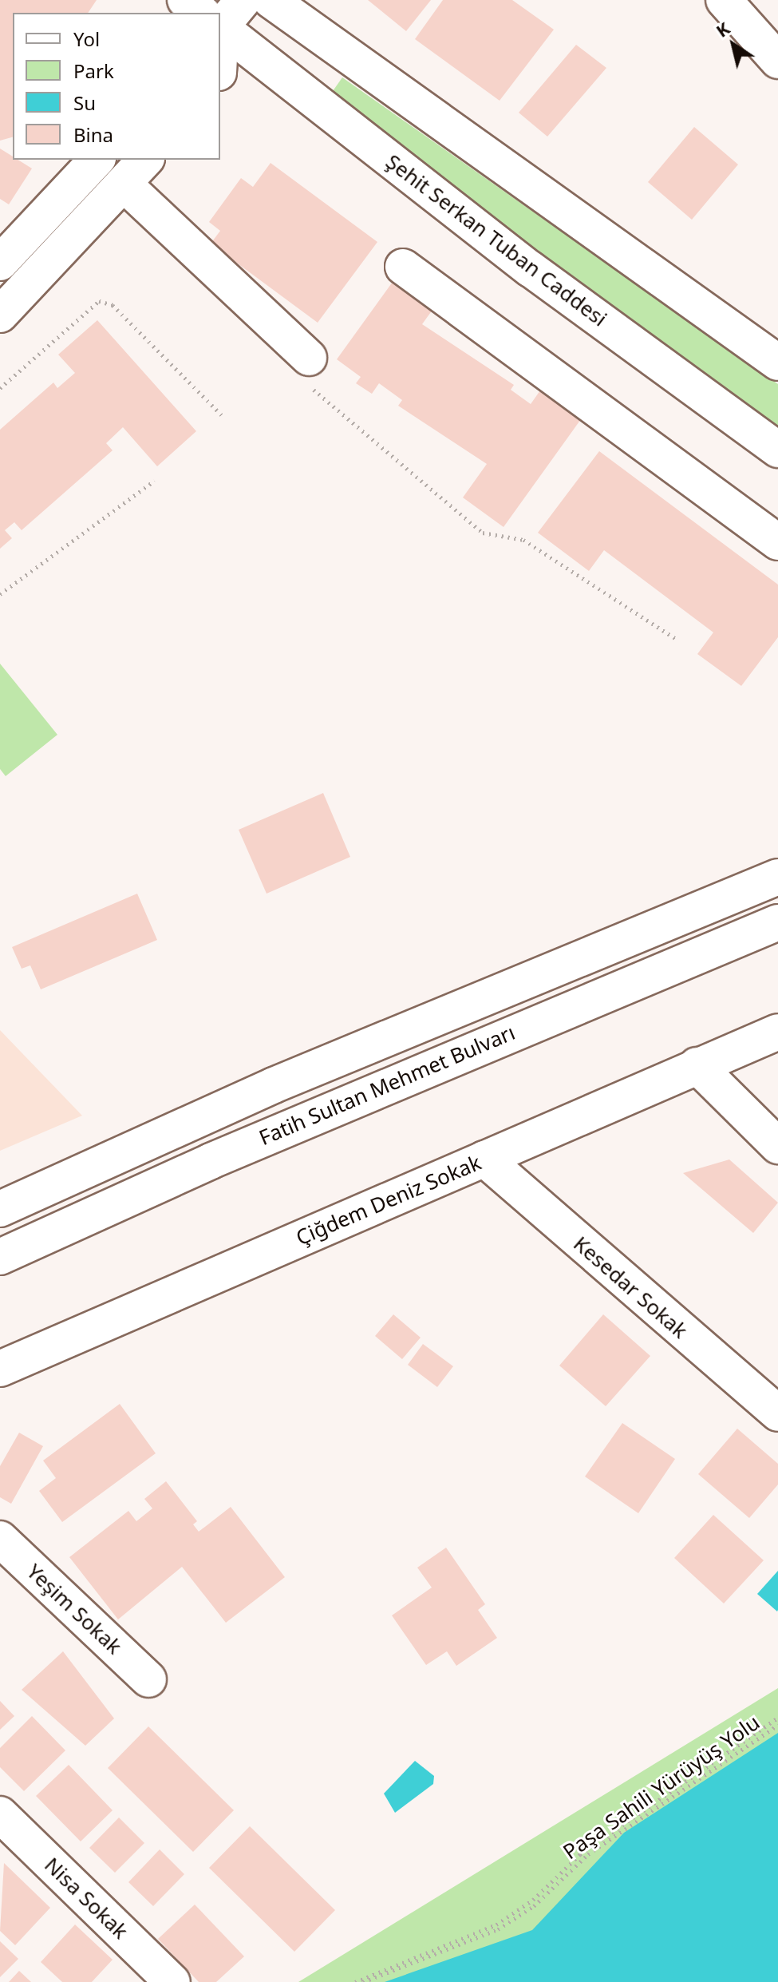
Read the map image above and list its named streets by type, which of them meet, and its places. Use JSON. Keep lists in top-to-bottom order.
{
  "streets": {
    "main road": [
      "Şehit Serkan Tuban Caddesi",
      "Fatih Sultan Mehmet Bulvarı",
      "Çiğdem Deniz Sokak",
      "Kesedar Sokak",
      "Yeşim Sokak",
      "Nisa Sokak"
    ],
    "path": ["Paşa Sahili Yürüyüş Yolu"]
  },
  "crossings": [
    ["Çiğdem Deniz Sokak", "Kesedar Sokak"]
  ],
  "legend": [
    "Yol",
    "Park",
    "Su",
    "Bina"
  ],
  "north": "top left"
}
